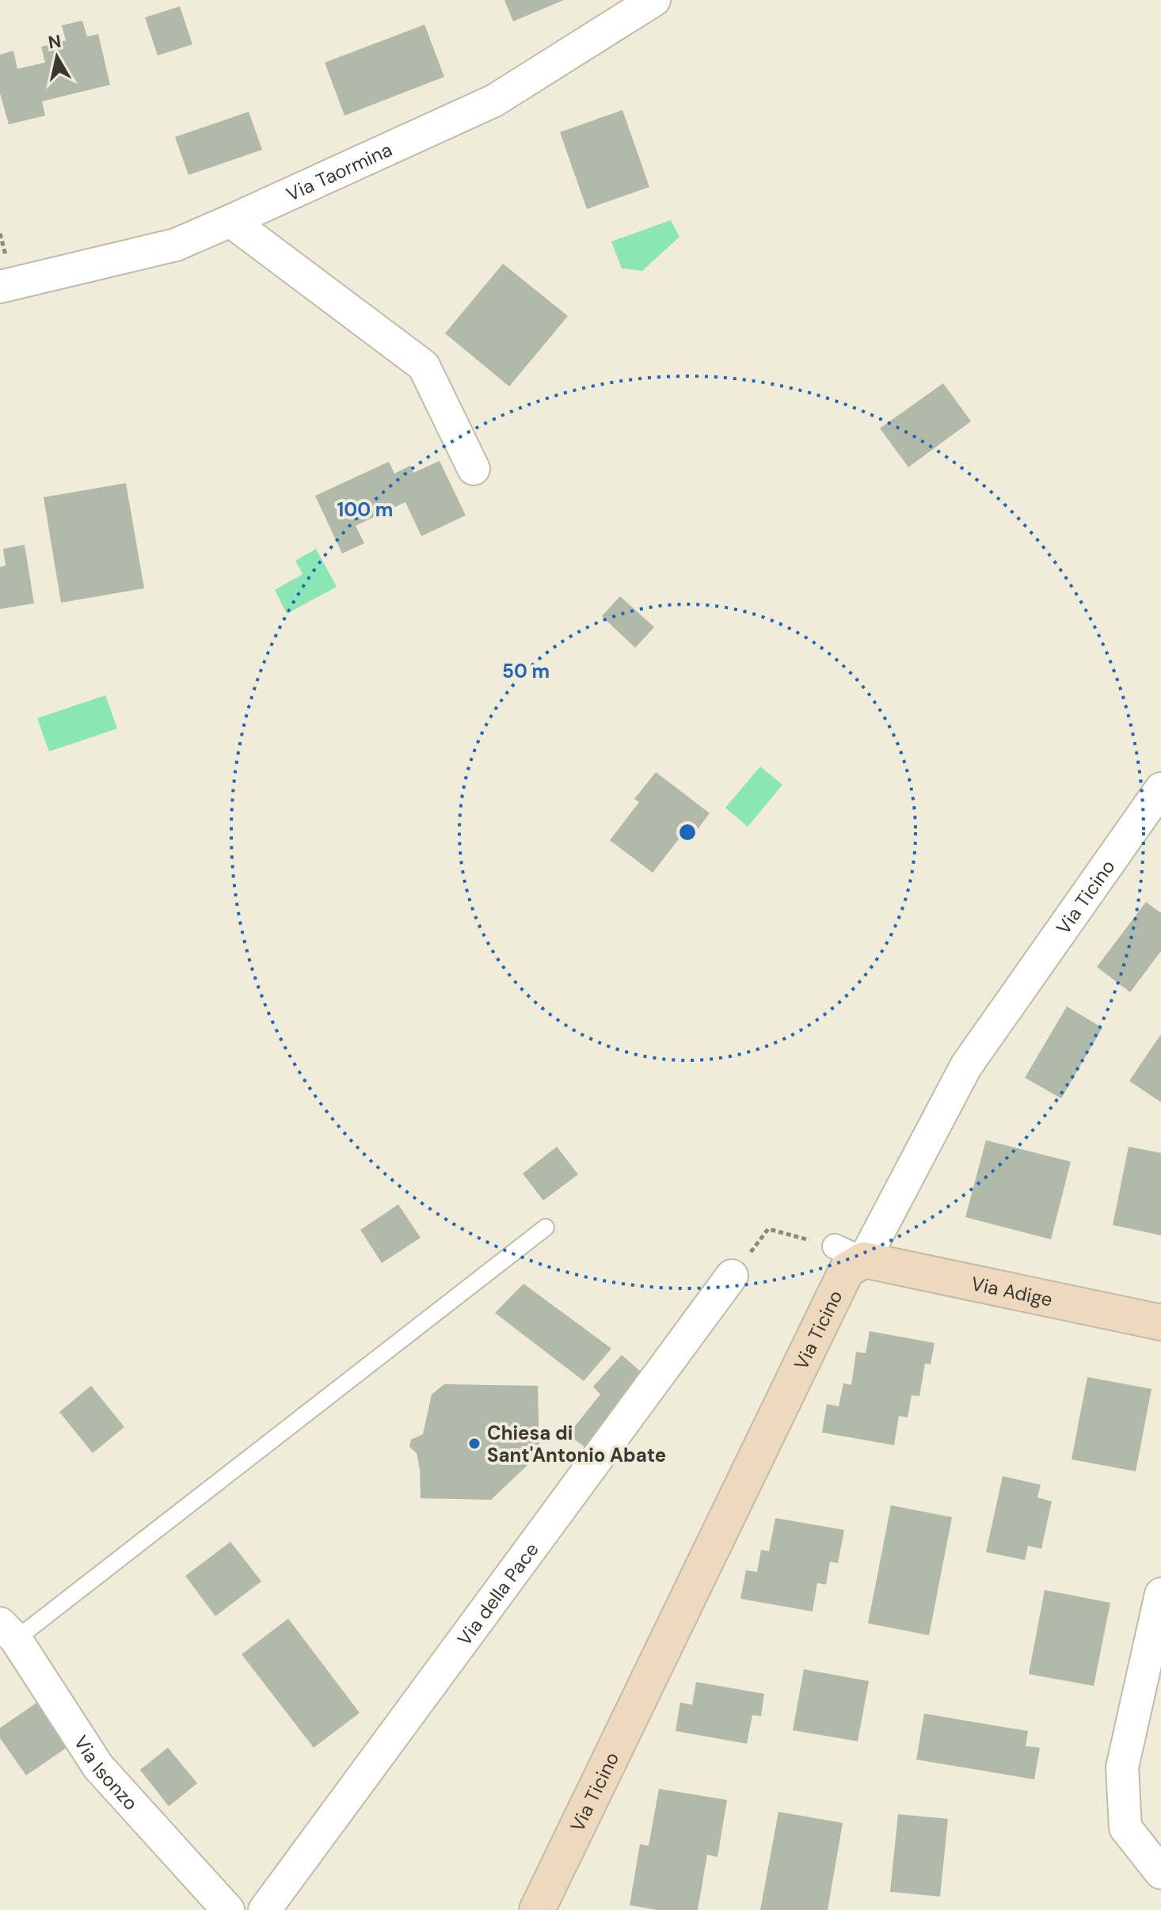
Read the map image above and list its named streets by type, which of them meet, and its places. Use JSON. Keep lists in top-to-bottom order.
{
  "streets": {
    "main road": ["Via Ticino", "Via Adige"],
    "street": ["Via Taormina", "Via della Pace", "Via Isonzo"]
  },
  "crossings": [
    ["Via Ticino", "Via Adige"]
  ],
  "places": ["Chiesa di Sant'Antonio Abate"],
  "north": "top",
  "rings": ["100 m", "50 m"]
}
